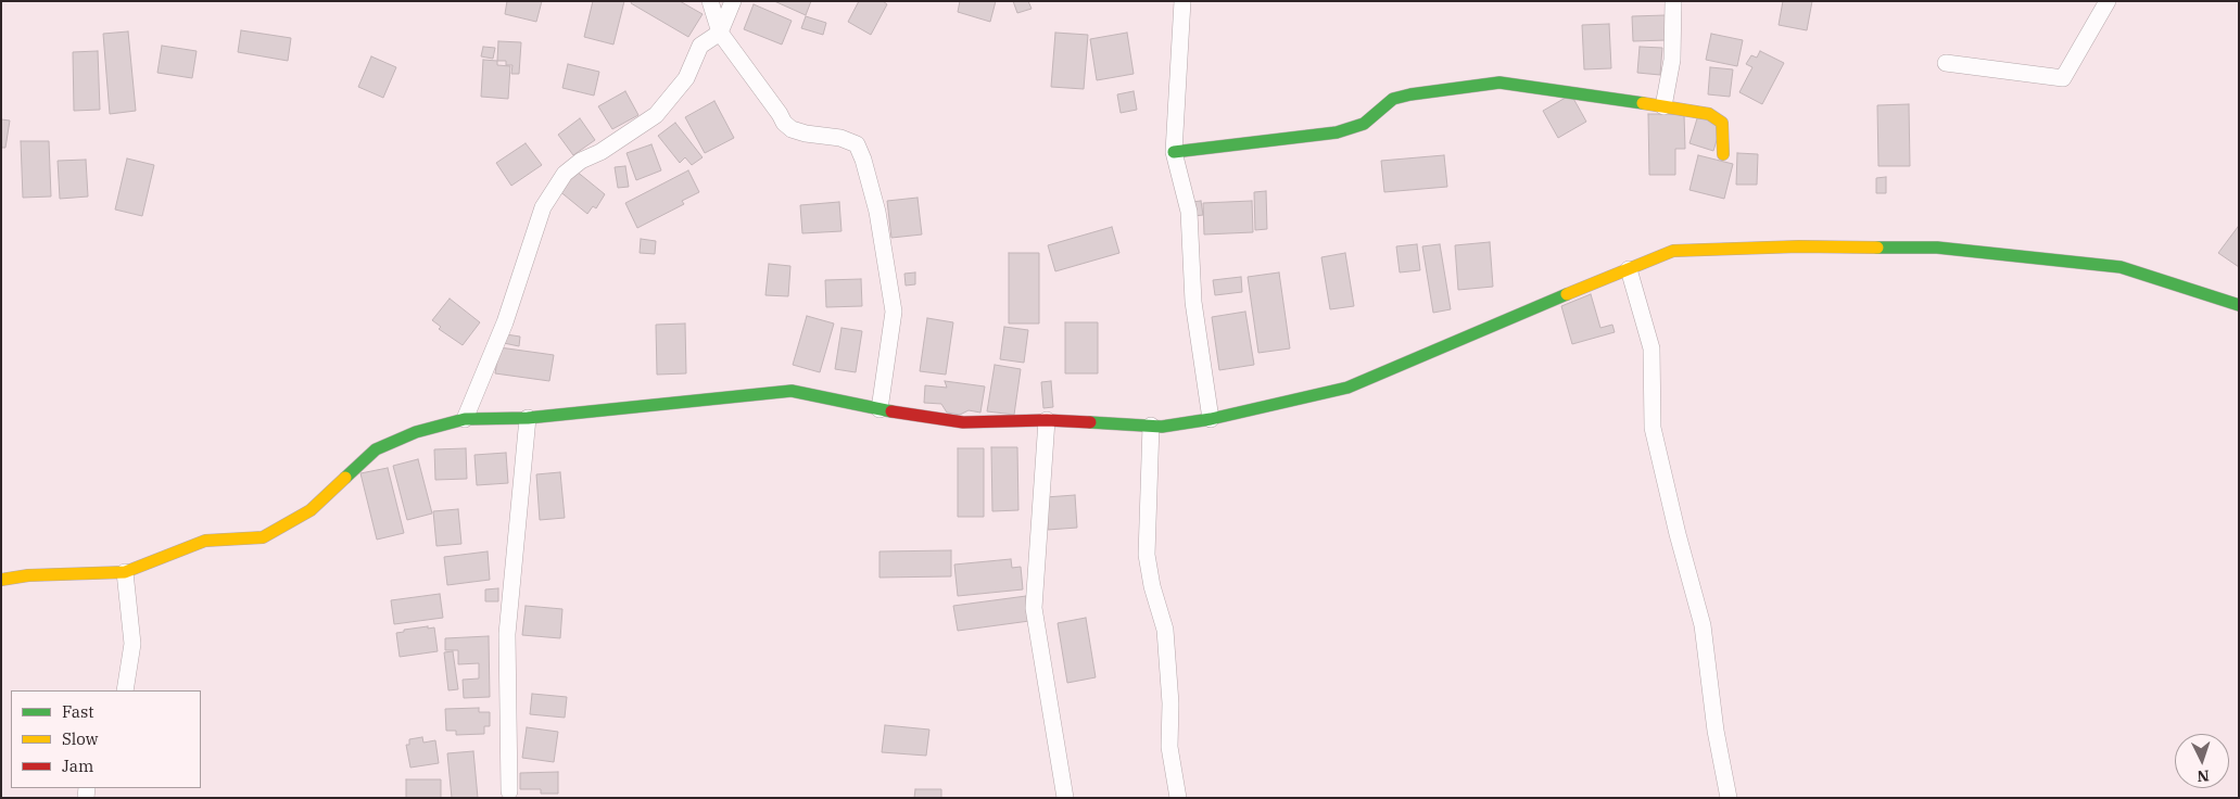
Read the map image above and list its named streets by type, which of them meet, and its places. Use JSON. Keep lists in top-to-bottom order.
{
  "legend": ["Fast", "Slow", "Jam"],
  "north": "bottom"
}
